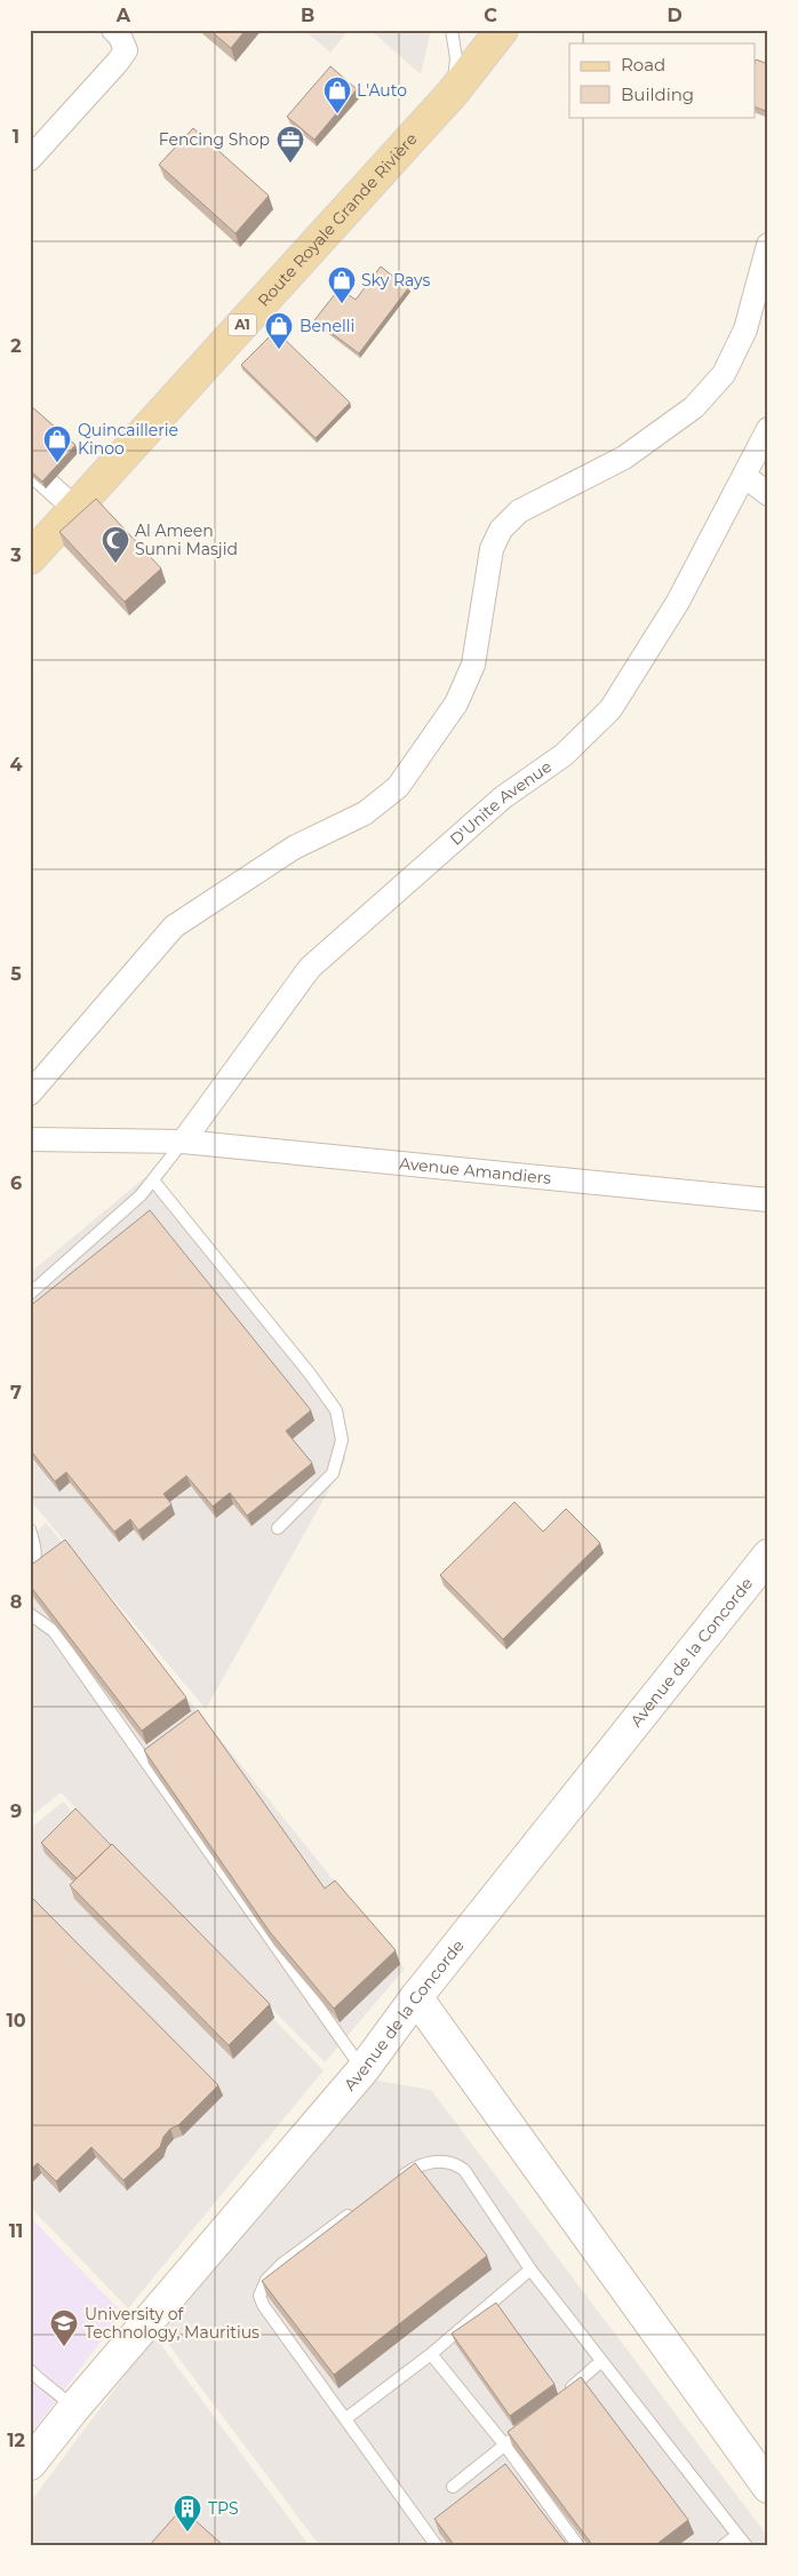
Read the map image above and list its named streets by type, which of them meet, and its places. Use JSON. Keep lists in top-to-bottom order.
{
  "streets": {
    "main road": ["Route Royale Grande Rivière", "A1"],
    "street": ["D'Unite Avenue", "Avenue Amandiers", "Avenue de la Concorde"]
  },
  "crossings": [
    ["D'Unite Avenue", "Avenue Amandiers"]
  ],
  "places": {
    "shop": [
      "L'Auto",
      "Sky Rays",
      "Benelli",
      "Quincaillerie Kinoo"
    ],
    "office": ["Fencing Shop"],
    "mosque": ["Al Ameen Sunni Masjid"],
    "school or university": ["University of Technology, Mauritius"],
    "building": ["TPS"]
  },
  "legend": ["Road", "Building"],
  "grid": {
    "columns": [
      "A",
      "B",
      "C",
      "D"
    ],
    "rows": [
      "1",
      "2",
      "3",
      "4",
      "5",
      "6",
      "7",
      "8",
      "9",
      "10",
      "11",
      "12"
    ]
  }
}
